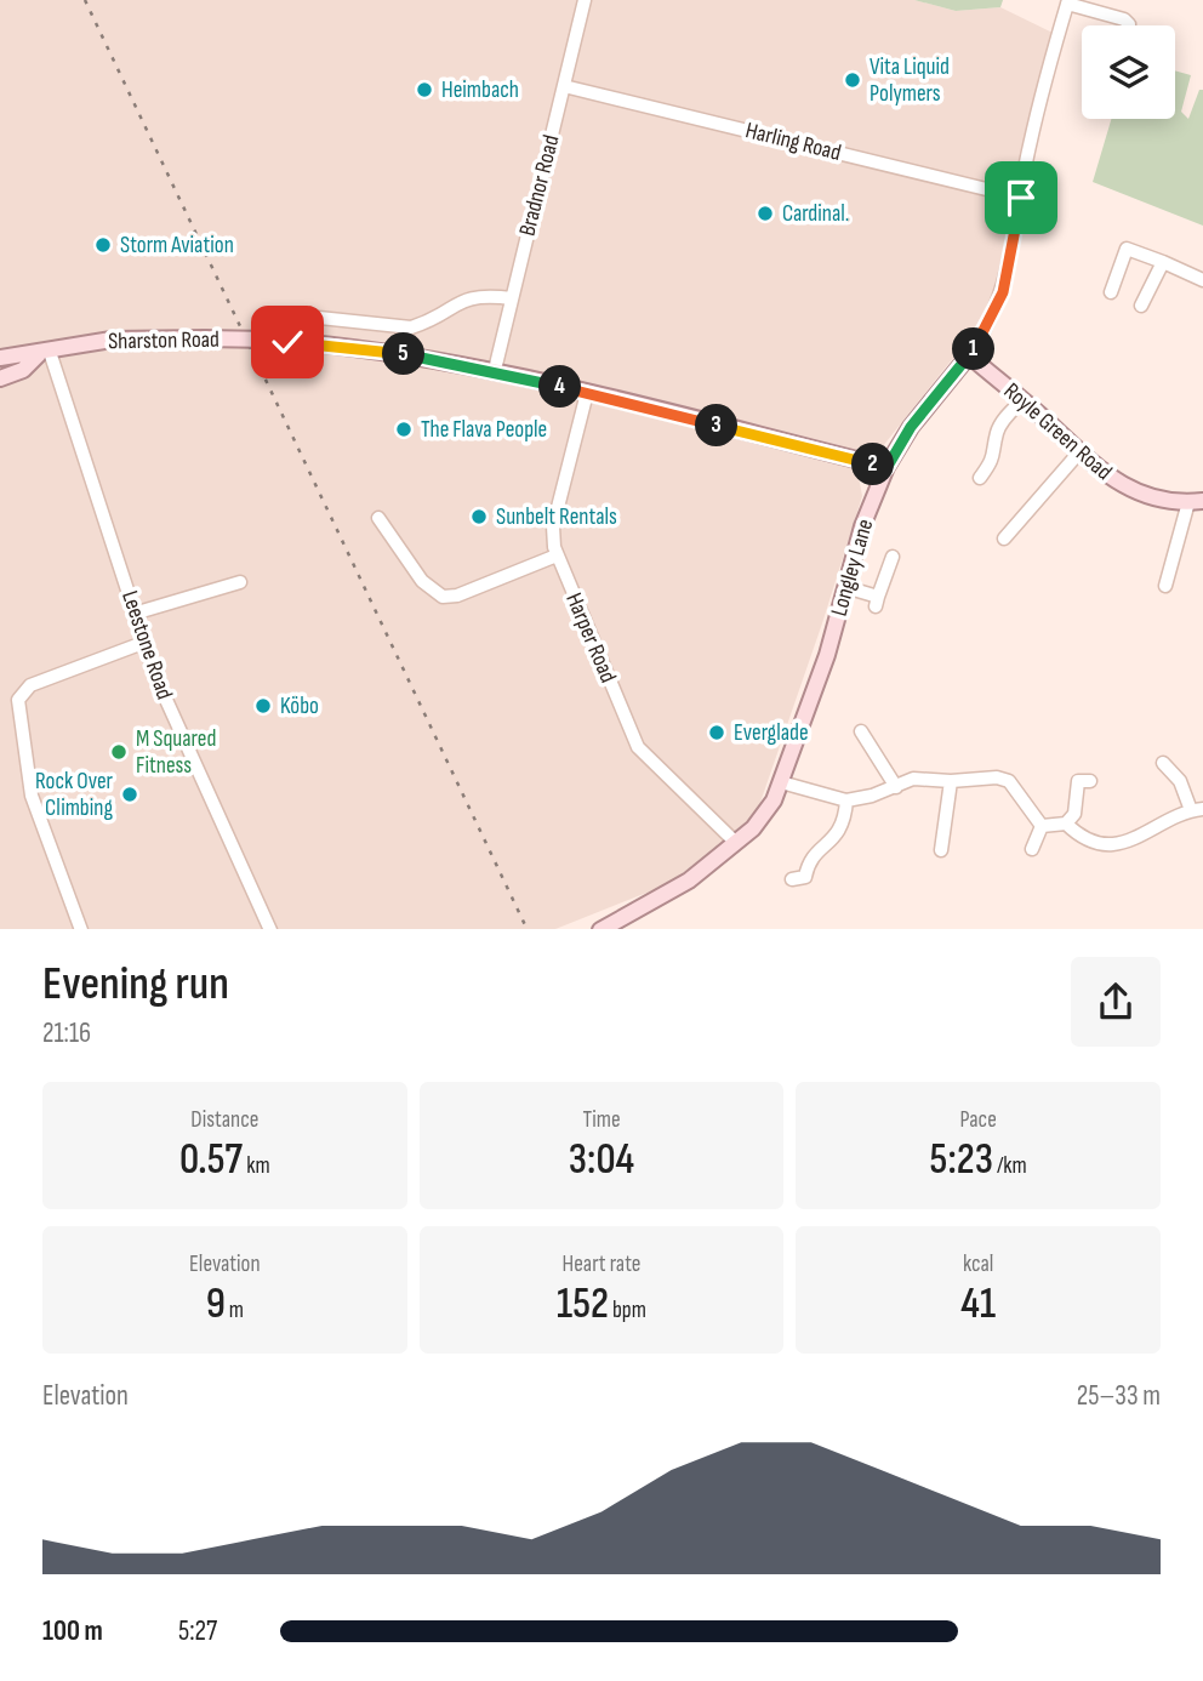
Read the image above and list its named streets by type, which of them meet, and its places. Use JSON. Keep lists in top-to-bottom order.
{
  "streets": {
    "main road": ["Sharston Road", "Royle Green Road", "Longley Lane"],
    "street": [
      "Harling Road",
      "Bradnor Road",
      "Harper Road",
      "Leestone Road"
    ]
  },
  "crossings": [
    ["Harling Road", "Bradnor Road"],
    ["Harling Road", "Longley Lane"],
    ["Bradnor Road", "Sharston Road"],
    ["Sharston Road", "Longley Lane"],
    ["Sharston Road", "Harper Road"],
    ["Sharston Road", "Leestone Road"],
    ["Royle Green Road", "Longley Lane"],
    ["Longley Lane", "Harper Road"]
  ],
  "places": [
    "Vita Liquid Polymers",
    "Heimbach",
    "Cardinal.",
    "Storm Aviation",
    "The Flava People",
    "Sunbelt Rentals",
    "Köbo",
    "Everglade",
    "M Squared Fitness",
    "Rock Over Climbing"
  ],
  "page": {
    "pins": [
      "1",
      "5",
      "4",
      "3",
      "2"
    ],
    "heading": ["Evening run", "21:16"],
    "stats": [
      ["Distance", "0.57 km"],
      ["Time", "3:04"],
      ["Pace", "5:23 /km"],
      ["Elevation", "9 m"],
      ["Heart rate", "152 bpm"],
      ["kcal", "41"]
    ],
    "chart": ["Elevation", "25–33 m"],
    "list": [
      {
        "name": "100 m",
        "note": "5:27"
      }
    ]
  }
}
